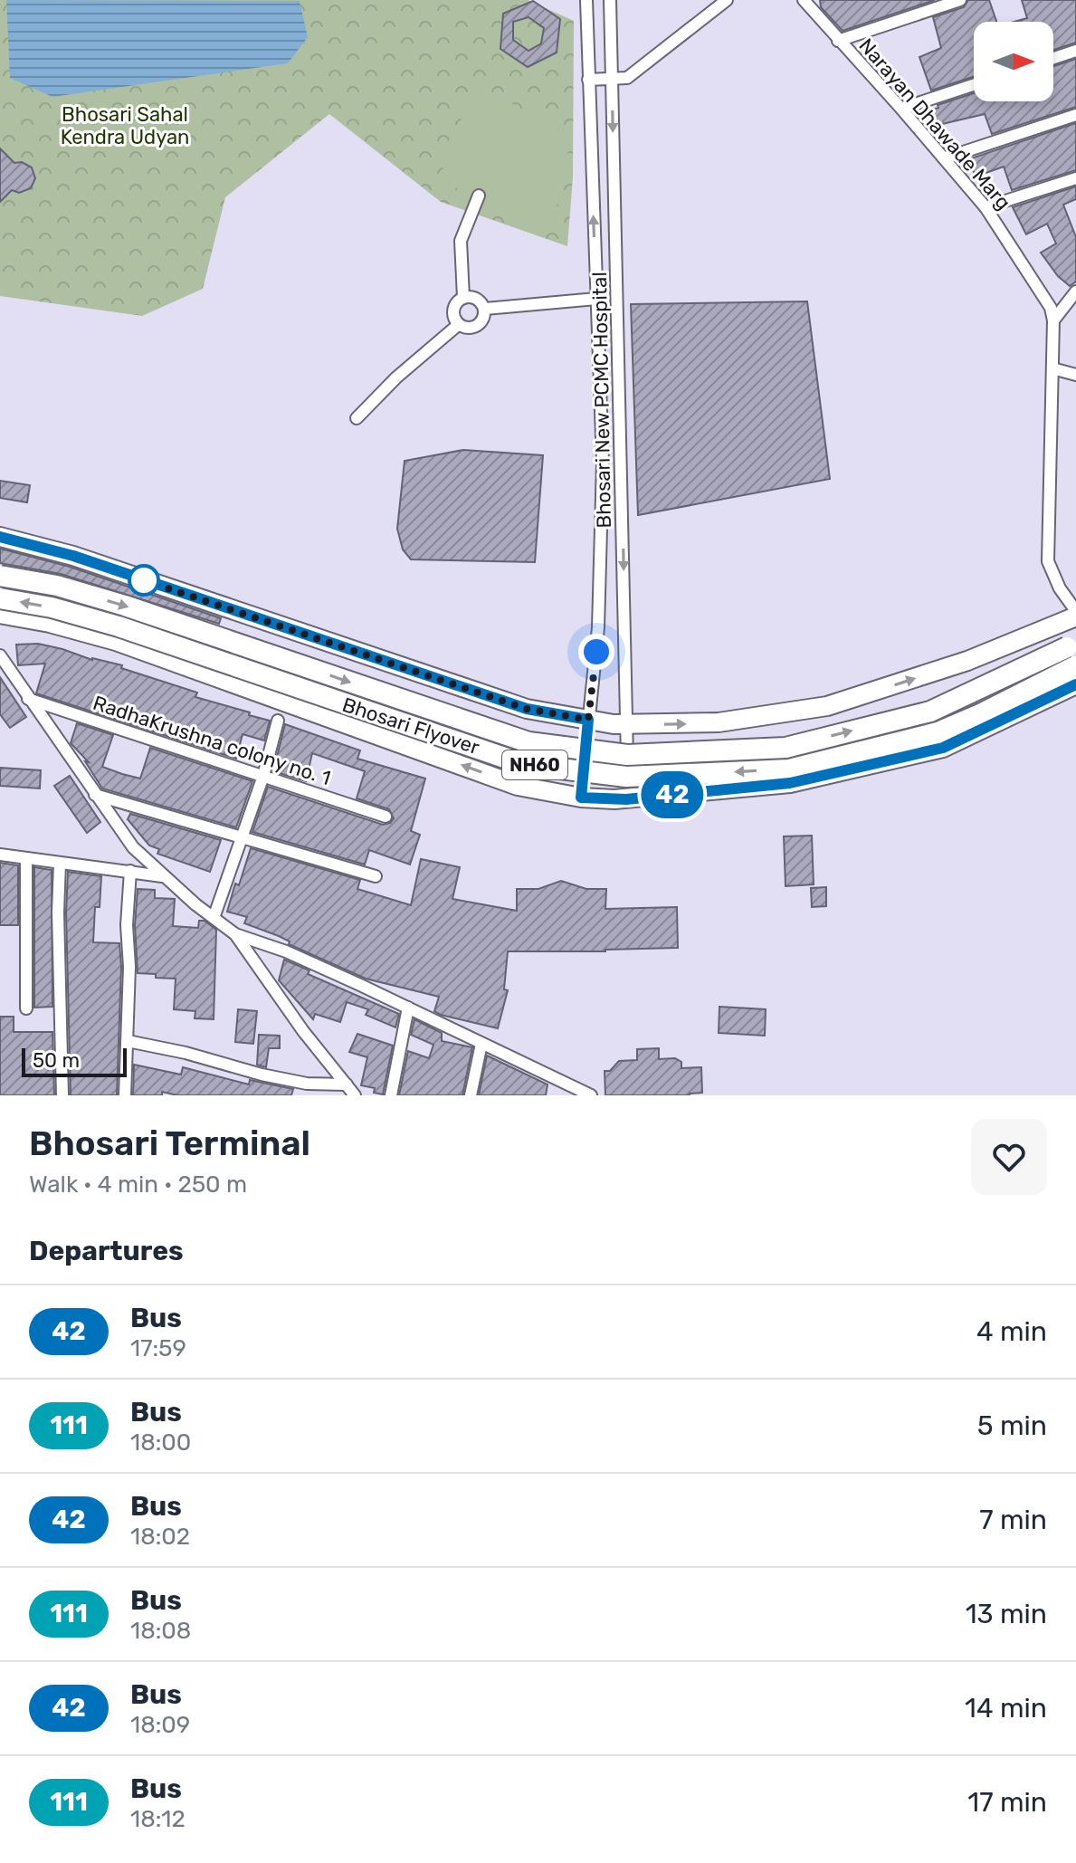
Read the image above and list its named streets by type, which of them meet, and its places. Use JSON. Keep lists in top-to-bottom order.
{
  "streets": {
    "highway": ["Bhosari Flyover", "NH60"],
    "street": ["Narayan Dhawade Marg", "Bhosari New PCMC Hospital", "RadhaKrushna colony no. 1"]
  },
  "parks": ["Bhosari Sahal Kendra Udyan"],
  "lines": ["bus line 42"],
  "scale_bar": "50 m",
  "north": "right",
  "page": {
    "on_map": "42",
    "scale": "50 m",
    "heading": [
      ["Bhosari Terminal", "Walk · 4 min · 250 m"],
      "Departures"
    ],
    "list": [
      {
        "mark": "42",
        "name": "Bus",
        "note": "17:59",
        "value": "4 min"
      },
      {
        "mark": "111",
        "name": "Bus",
        "note": "18:00",
        "value": "5 min"
      },
      {
        "mark": "42",
        "name": "Bus",
        "note": "18:02",
        "value": "7 min"
      },
      {
        "mark": "111",
        "name": "Bus",
        "note": "18:08",
        "value": "13 min"
      },
      {
        "mark": "42",
        "name": "Bus",
        "note": "18:09",
        "value": "14 min"
      },
      {
        "mark": "111",
        "name": "Bus",
        "note": "18:12",
        "value": "17 min"
      }
    ]
  }
}
